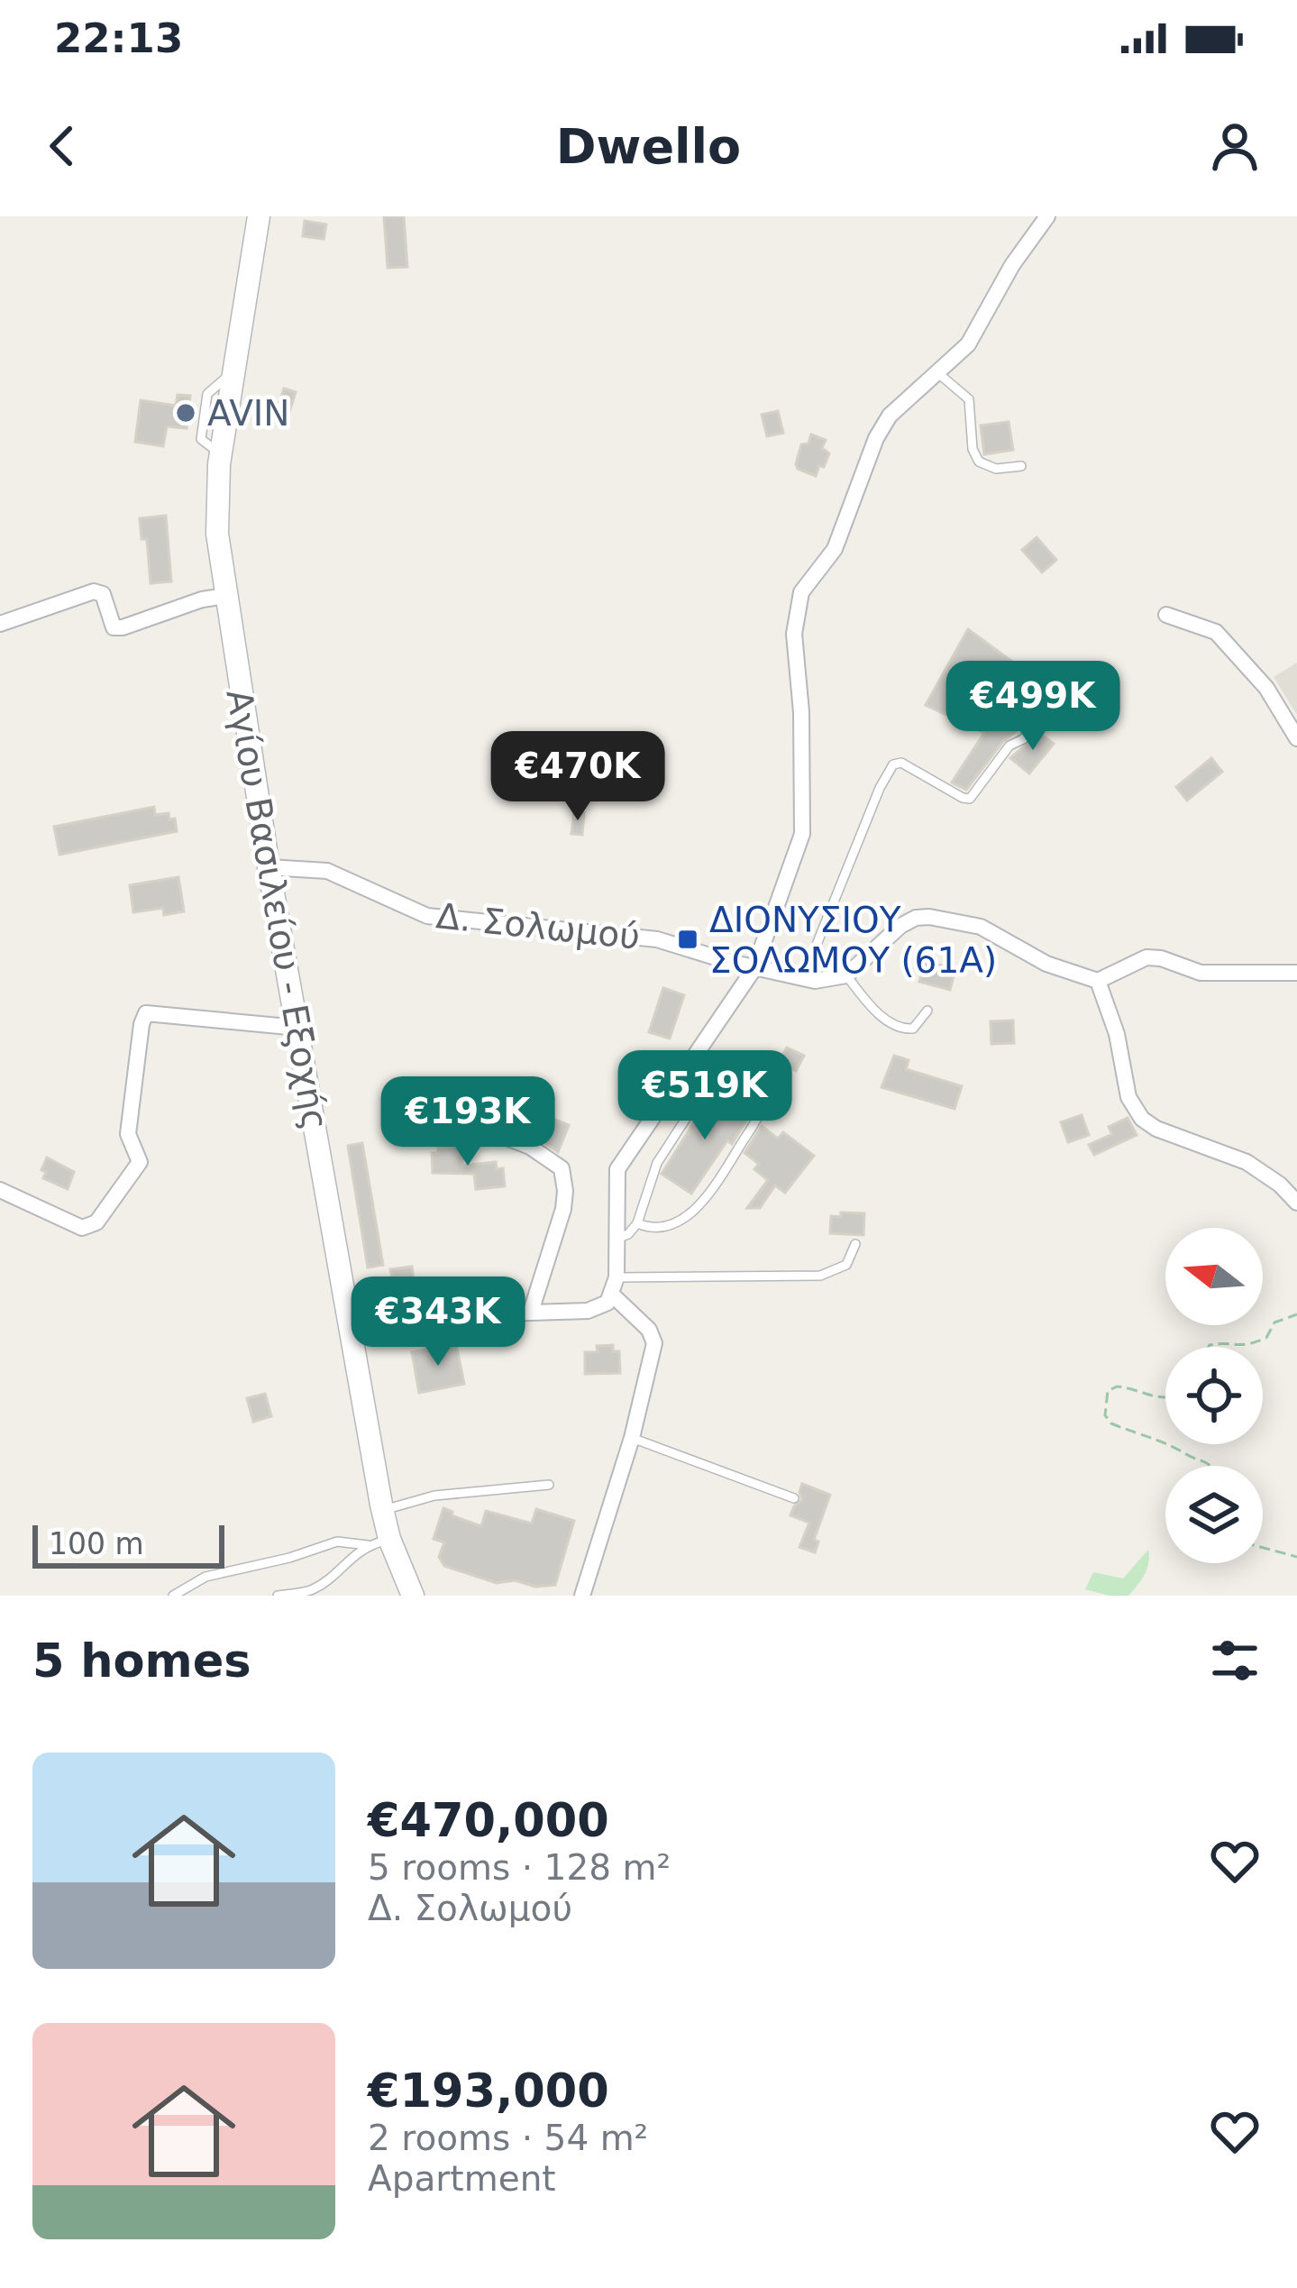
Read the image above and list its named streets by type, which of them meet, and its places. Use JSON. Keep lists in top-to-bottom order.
{
  "streets": {
    "main road": ["Αγίου Βασιλείου - Εξοχής"],
    "street": ["Δ. Σολωμού"]
  },
  "crossings": [
    ["Αγίου Βασιλείου - Εξοχής", "Δ. Σολωμού"]
  ],
  "places": {
    "other": ["AVIN"],
    "transit": ["ΔΙΟΝΥΣΙΟΥ ΣΟΛΩΜΟΥ (61Α)"]
  },
  "scale_bar": "100 m",
  "north": "left",
  "page": {
    "status": "22:13",
    "header": "Dwello",
    "price": [
      "€499K",
      "€470K",
      "€519K",
      "€193K",
      "€343K"
    ],
    "scale": "100 m",
    "heading": "5 homes",
    "list": [
      {
        "name": "€470,000",
        "note": "5 rooms · 128 m² · Δ. Σολωμού"
      },
      {
        "name": "€193,000",
        "note": "2 rooms · 54 m² · Apartment"
      }
    ]
  }
}
